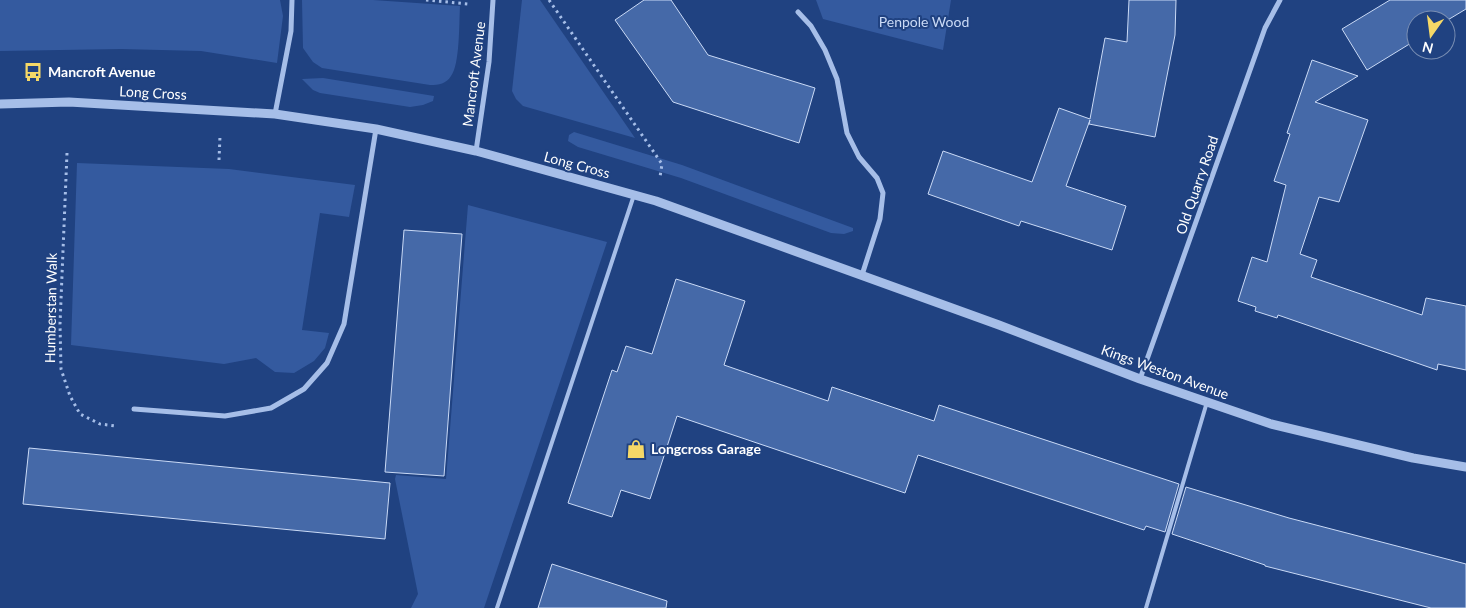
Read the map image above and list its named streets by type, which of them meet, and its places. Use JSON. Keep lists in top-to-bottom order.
{
  "streets": {
    "street": [
      "Mancroft Avenue",
      "Long Cross",
      "Old Quarry Road",
      "Kings Weston Avenue"
    ],
    "path": ["Humberstan Walk"]
  },
  "crossings": [
    ["Mancroft Avenue", "Long Cross"],
    ["Long Cross", "Kings Weston Avenue"],
    ["Old Quarry Road", "Kings Weston Avenue"]
  ],
  "parks": ["Penpole Wood"],
  "places": {
    "bus stop": ["Mancroft Avenue"],
    "shop": ["Longcross Garage"]
  },
  "north": "bottom"
}
